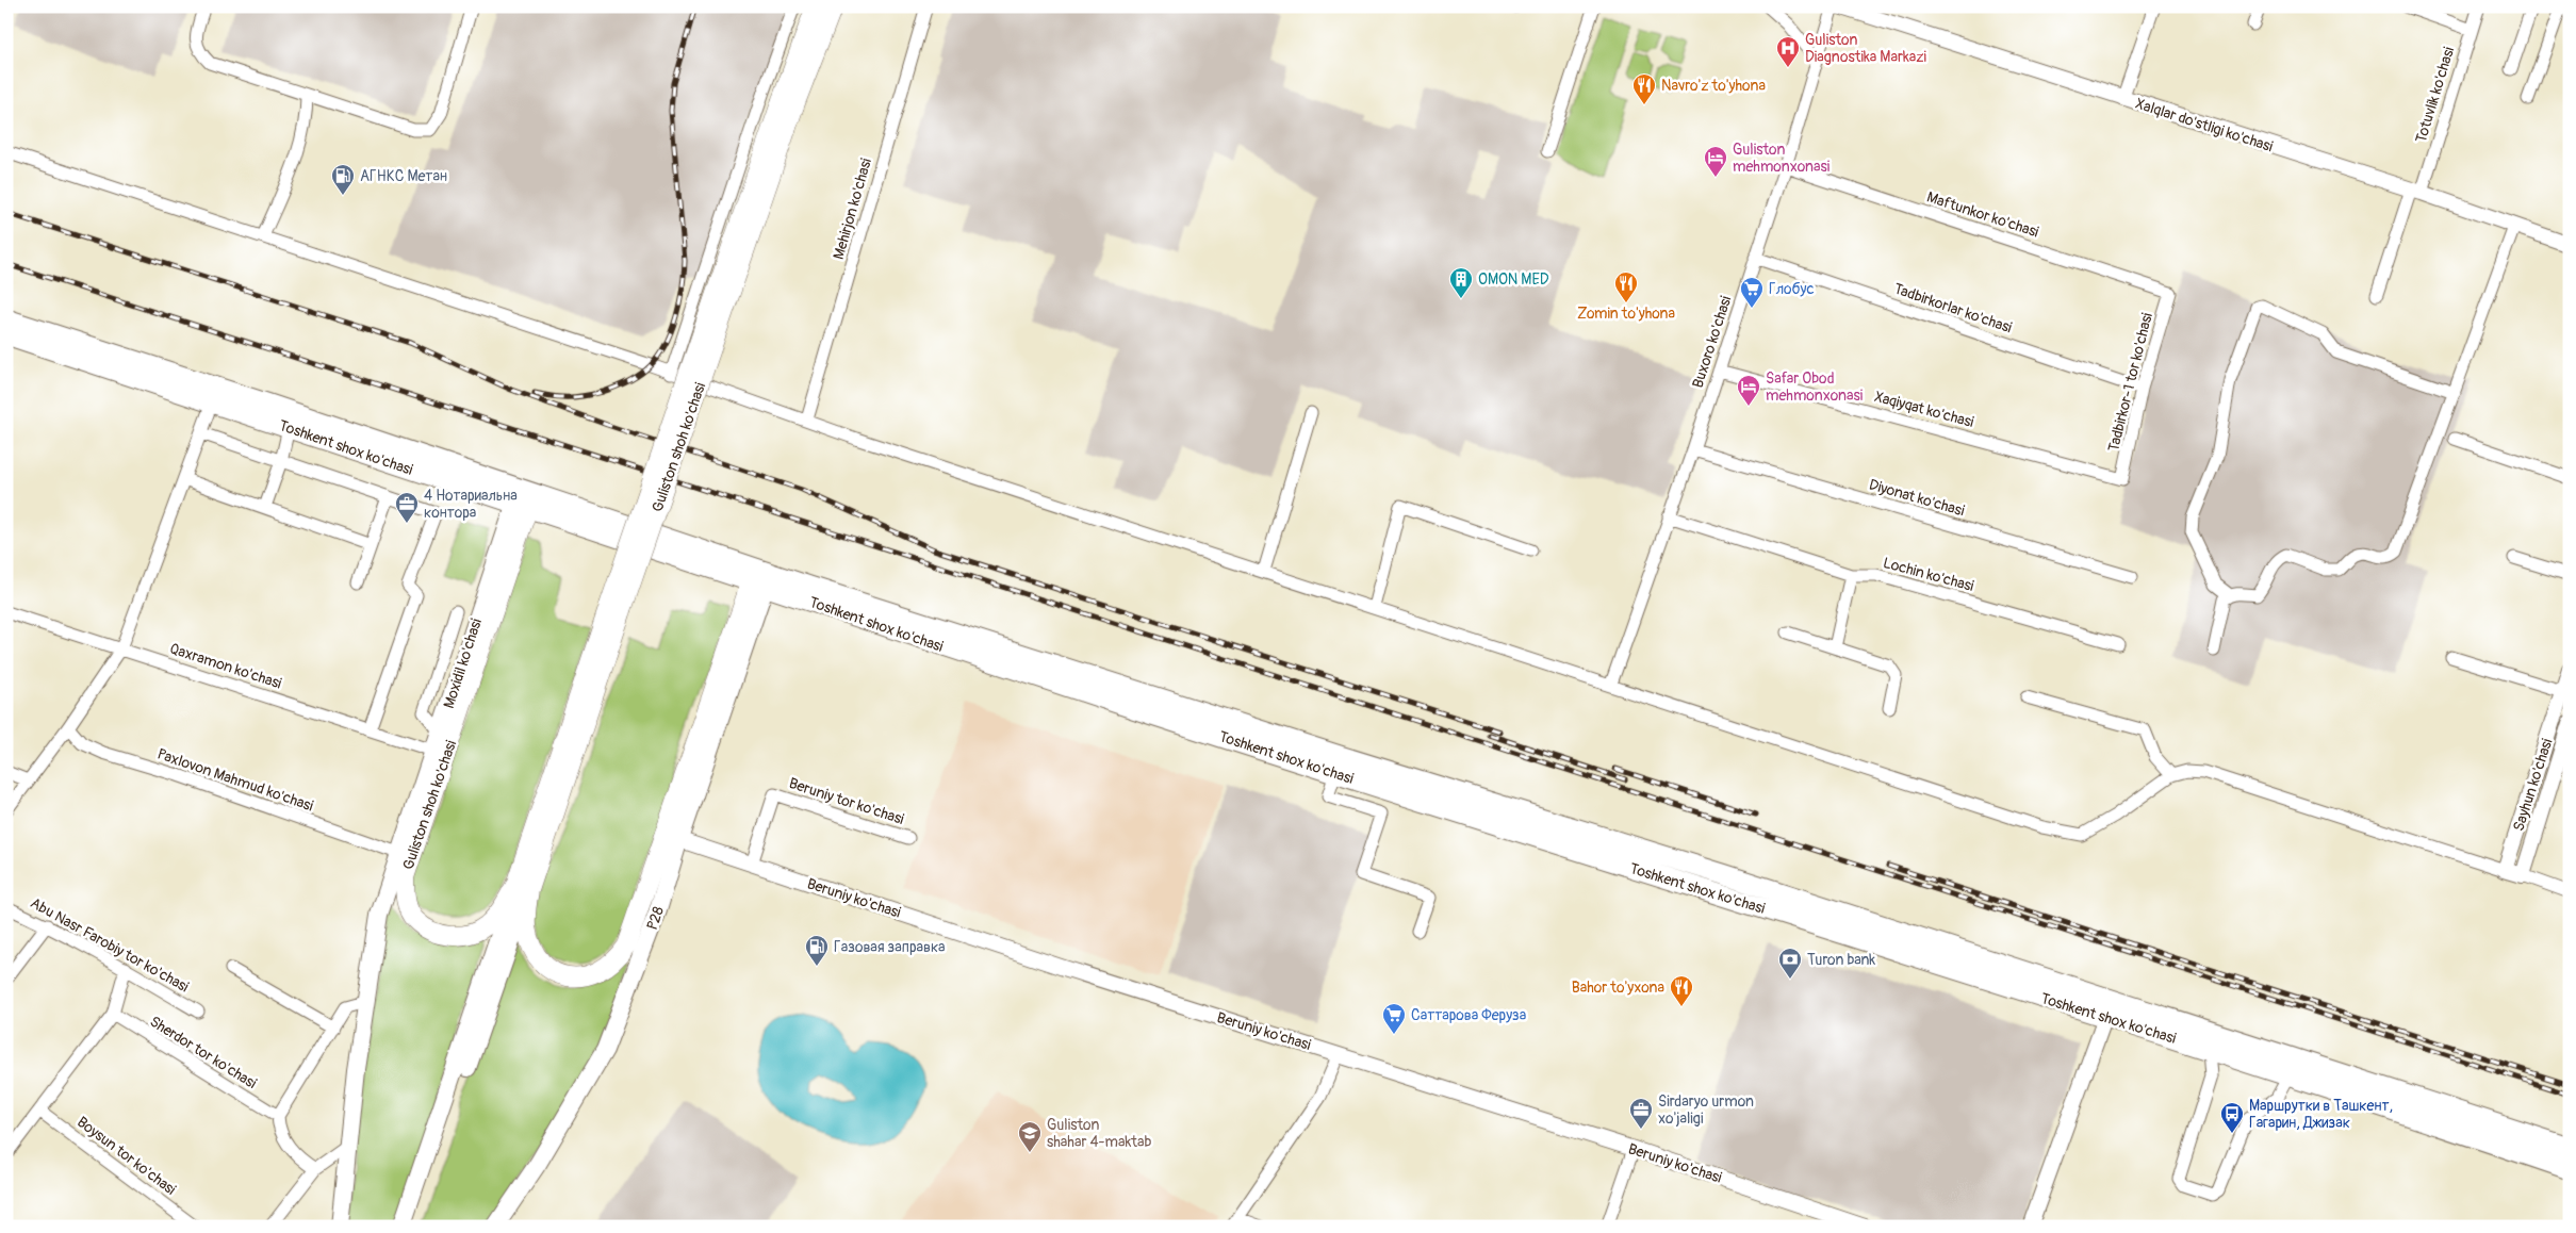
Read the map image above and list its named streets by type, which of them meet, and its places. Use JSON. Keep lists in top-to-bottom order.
{
  "streets": {
    "highway": ["Toshkent shox ko'chasi"],
    "main road": ["Guliston shoh ko'chasi", "Moxidil ko'chasi", "Р28"],
    "street": [
      "Totuvlik ko'chasi",
      "Xalqlar do'stligi ko'chasi",
      "Mehirjon ko'chasi",
      "Maftunkor ko'chasi",
      "Tadbirkorlar ko'chasi",
      "Buxoro ko'chasi",
      "Tadbirkor-1 tor ko'chasi",
      "Xaqiyqat ko'chasi",
      "Diyonat ko'chasi",
      "Lochin ko'chasi",
      "Qaxramon ko'chasi",
      "Paxlovon Mahmud ko'chasi",
      "Sayhun ko'chasi",
      "Beruniy tor ko'chasi",
      "Beruniy ko'chasi",
      "Abu Nasr Farobiy tor ko'chasi",
      "Sherdor tor ko'chasi",
      "Boysun tor ko'chasi"
    ]
  },
  "crossings": [
    ["Totuvlik ko'chasi", "Xalqlar do'stligi ko'chasi"],
    ["Maftunkor ko'chasi", "Buxoro ko'chasi"],
    ["Maftunkor ko'chasi", "Tadbirkor-1 tor ko'chasi"],
    ["Tadbirkorlar ko'chasi", "Buxoro ko'chasi"],
    ["Tadbirkorlar ko'chasi", "Tadbirkor-1 tor ko'chasi"],
    ["Buxoro ko'chasi", "Xaqiyqat ko'chasi"],
    ["Buxoro ko'chasi", "Diyonat ko'chasi"],
    ["Buxoro ko'chasi", "Lochin ko'chasi"],
    ["Tadbirkor-1 tor ko'chasi", "Xaqiyqat ko'chasi"],
    ["Toshkent shox ko'chasi", "Guliston shoh ko'chasi"],
    ["Toshkent shox ko'chasi", "Moxidil ko'chasi"],
    ["Guliston shoh ko'chasi", "Moxidil ko'chasi"],
    ["Guliston shoh ko'chasi", "Beruniy ko'chasi"],
    ["Guliston shoh ko'chasi", "Р28"],
    ["Moxidil ko'chasi", "Qaxramon ko'chasi"],
    ["Moxidil ko'chasi", "Paxlovon Mahmud ko'chasi"],
    ["Beruniy tor ko'chasi", "Beruniy ko'chasi"],
    ["Beruniy ko'chasi", "Р28"]
  ],
  "places": {
    "hospital": ["Guliston Diagnostika Markazi"],
    "restaurant": ["Navro'z to'yhona", "Zomin to'yhona", "Bahor to'yxona"],
    "hotel": ["Guliston mehmonxonasi", "Safar Obod mehmonxonasi"],
    "fuel station": ["АГНКС Метан", "Газовая заправка"],
    "building": ["OMON MED"],
    "supermarket": ["Глобус", "Саттарова Феруза"],
    "office": ["4 Нотариальна контора", "Sirdaryo urmon xo'jaligi"],
    "bank": ["Turon bank"],
    "bus stop": ["Маршрутки в Ташкент, Гагарин, Джизак"],
    "school or university": ["Guliston shahar 4-maktab"]
  }
}
